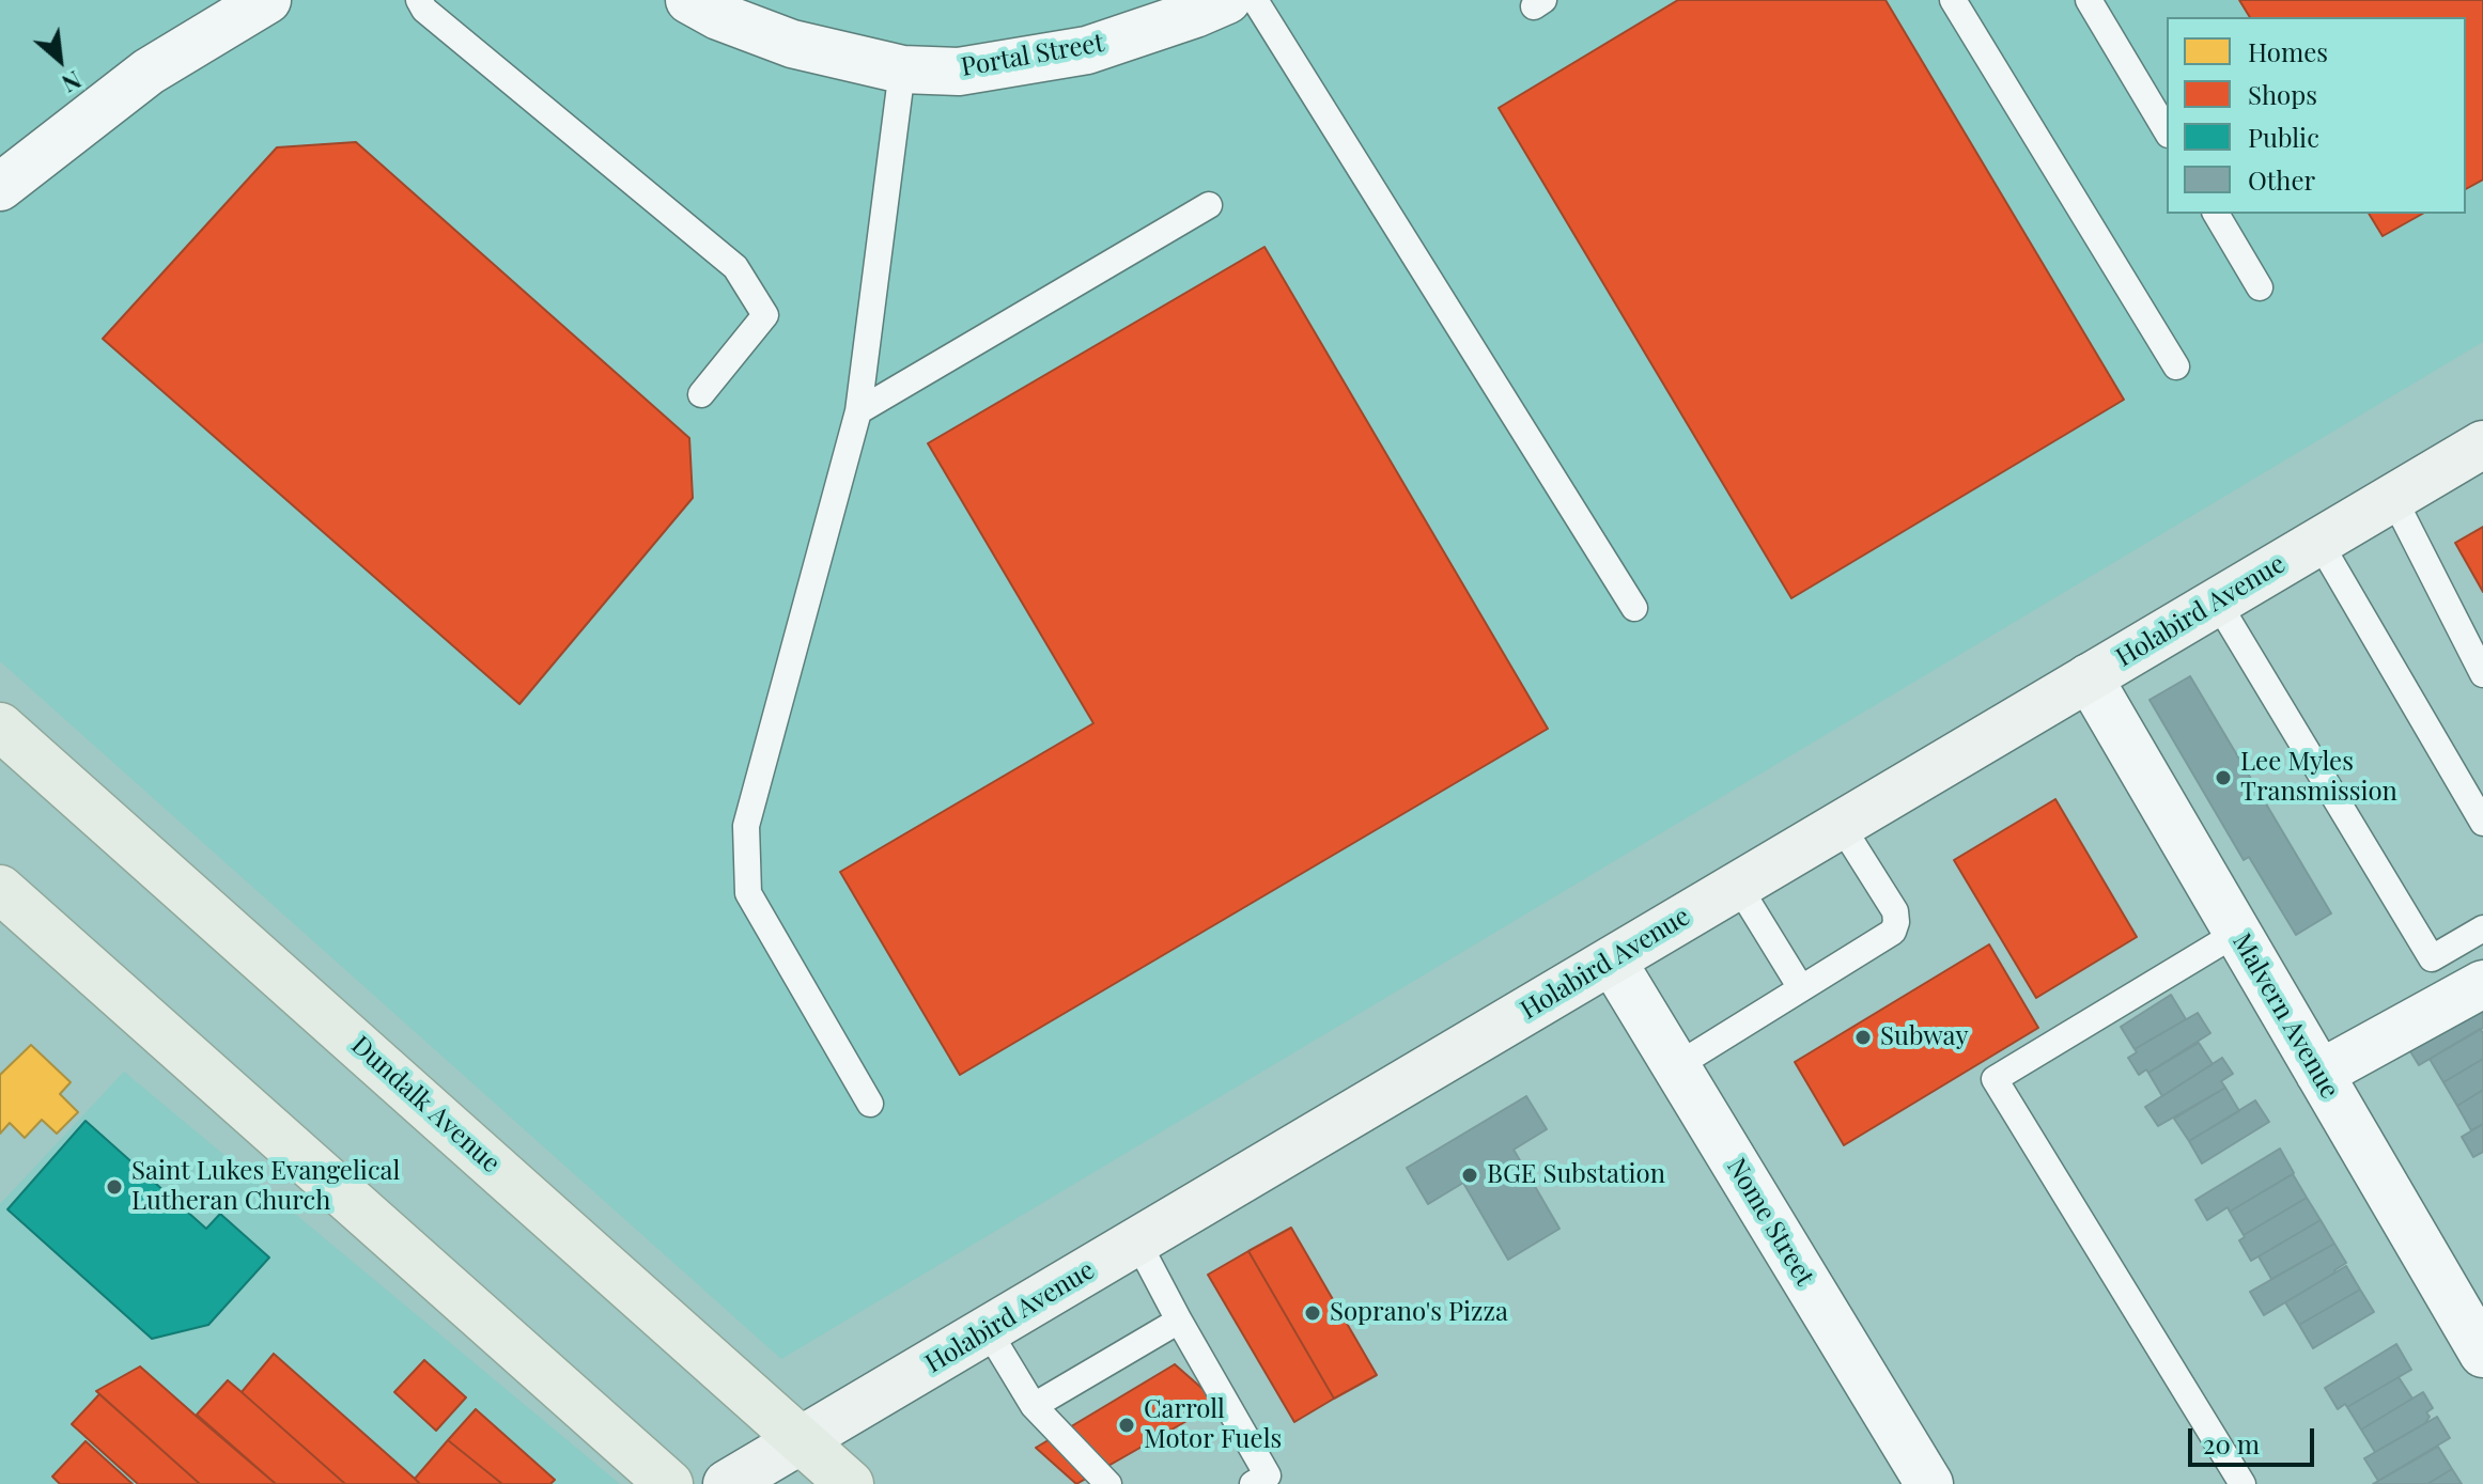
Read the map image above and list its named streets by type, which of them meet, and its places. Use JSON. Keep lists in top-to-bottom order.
{
  "streets": {
    "main road": ["Holabird Avenue", "Dundalk Avenue"],
    "street": ["Portal Street", "Malvern Avenue", "Nome Street"]
  },
  "crossings": [
    ["Holabird Avenue", "Malvern Avenue"],
    ["Holabird Avenue", "Dundalk Avenue"],
    ["Holabird Avenue", "Nome Street"]
  ],
  "places": [
    "Lee Myles Transmission",
    "Subway",
    "BGE Substation",
    "Saint Lukes Evangelical Lutheran Church",
    "Soprano's Pizza",
    "Carroll Motor Fuels"
  ],
  "legend": [
    "Homes",
    "Shops",
    "Public",
    "Other"
  ],
  "scale_bar": "20 m",
  "north": "bottom right"
}
